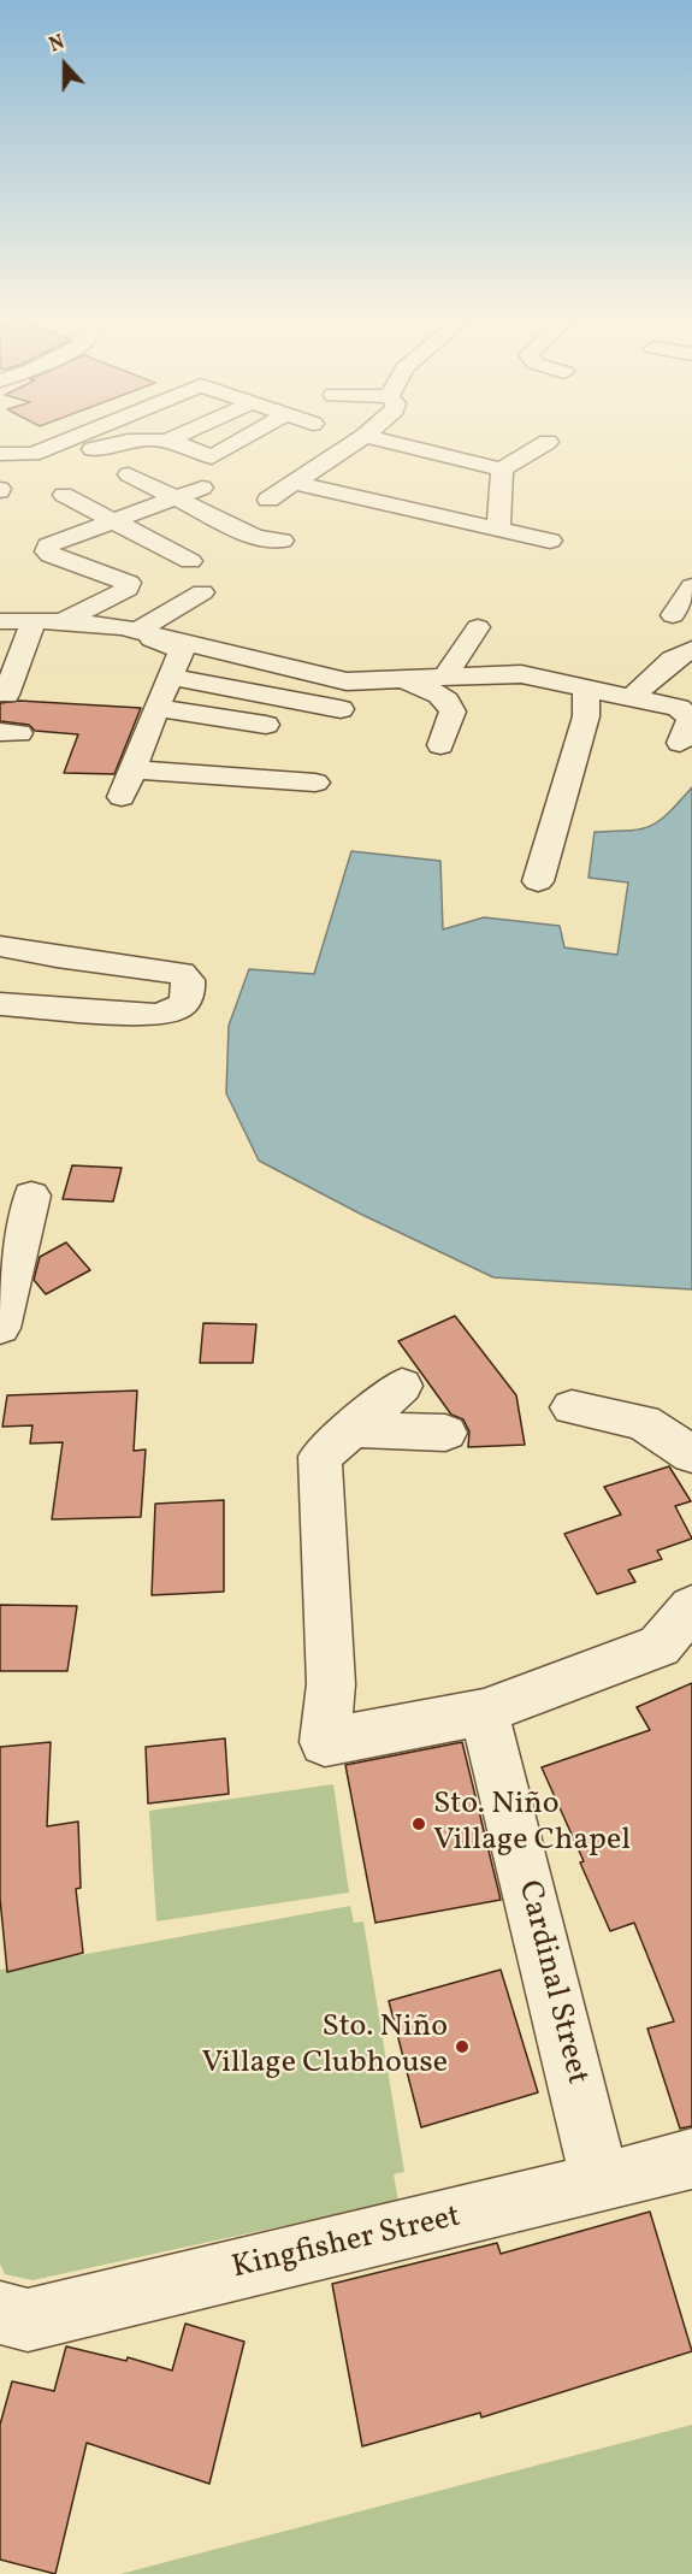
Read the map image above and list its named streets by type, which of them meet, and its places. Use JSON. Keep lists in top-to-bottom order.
{
  "streets": {
    "street": ["Cardinal Street", "Kingfisher Street"]
  },
  "crossings": [
    ["Cardinal Street", "Kingfisher Street"]
  ],
  "places": ["Sto. Niño Village Chapel", "Sto. Niño Village Clubhouse"],
  "north": "top"
}
